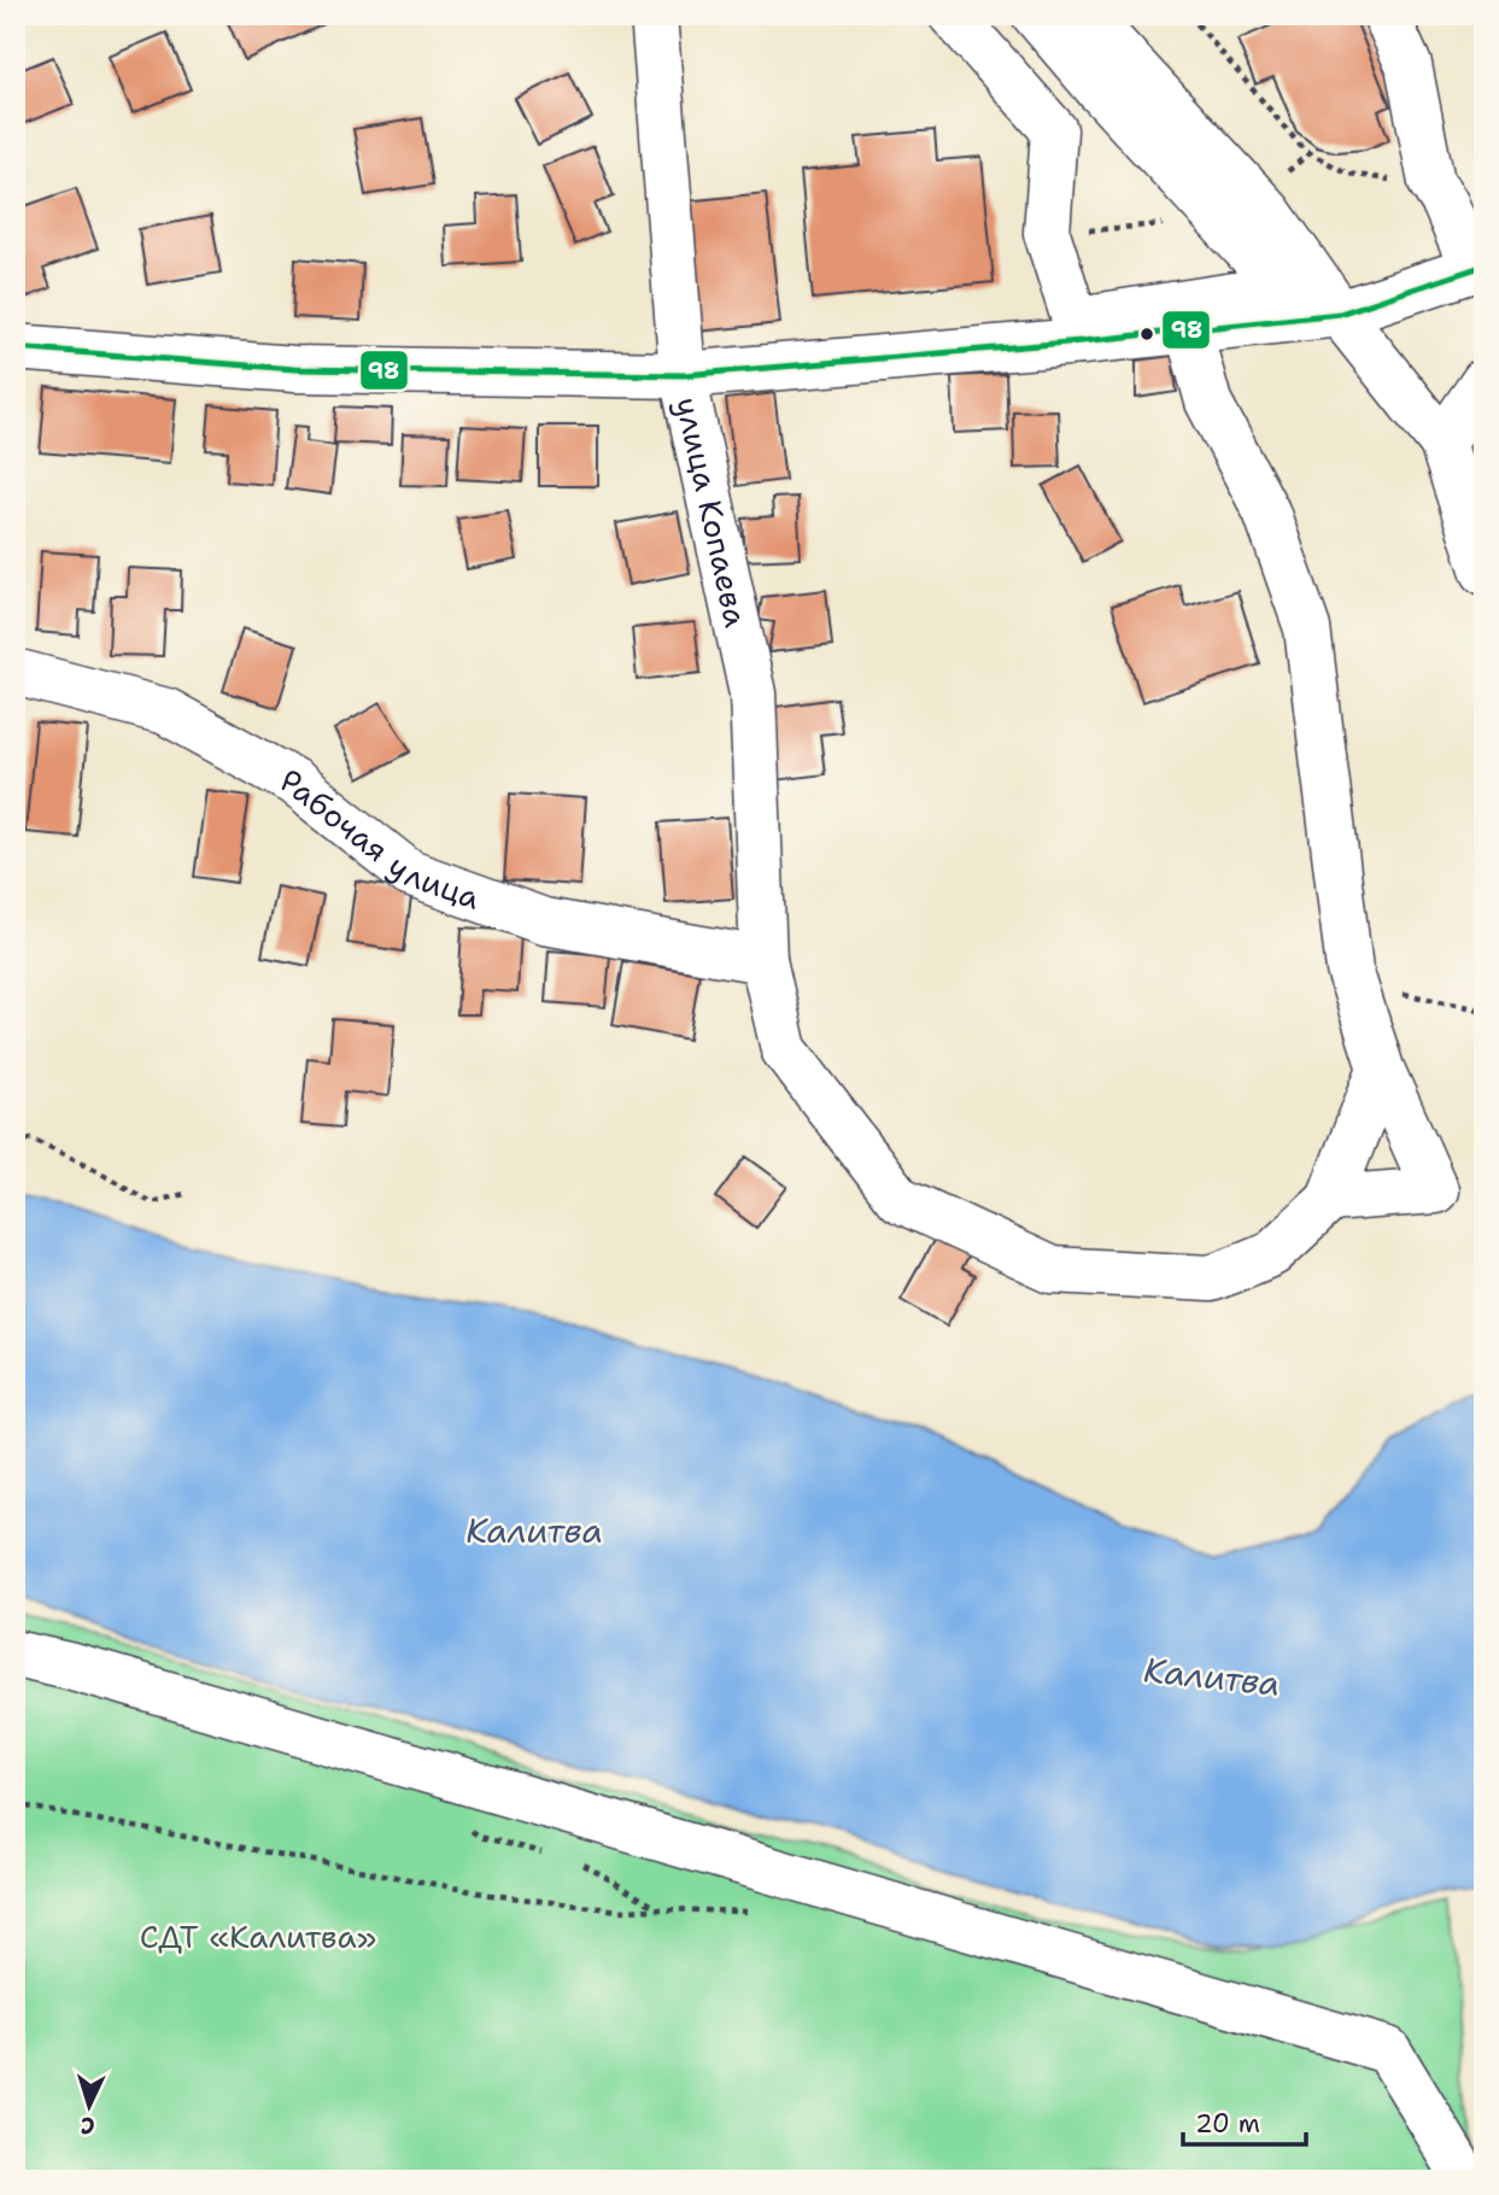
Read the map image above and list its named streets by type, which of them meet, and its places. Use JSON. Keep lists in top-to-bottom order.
{
  "streets": {
    "street": ["улица Копаева", "Рабочая улица"]
  },
  "crossings": [
    ["улица Копаева", "Рабочая улица"]
  ],
  "water": ["Калитва"],
  "parks": ["СДТ «Калитва»"],
  "lines": ["transit line 98"],
  "scale_bar": "20 m",
  "north": "bottom"
}
